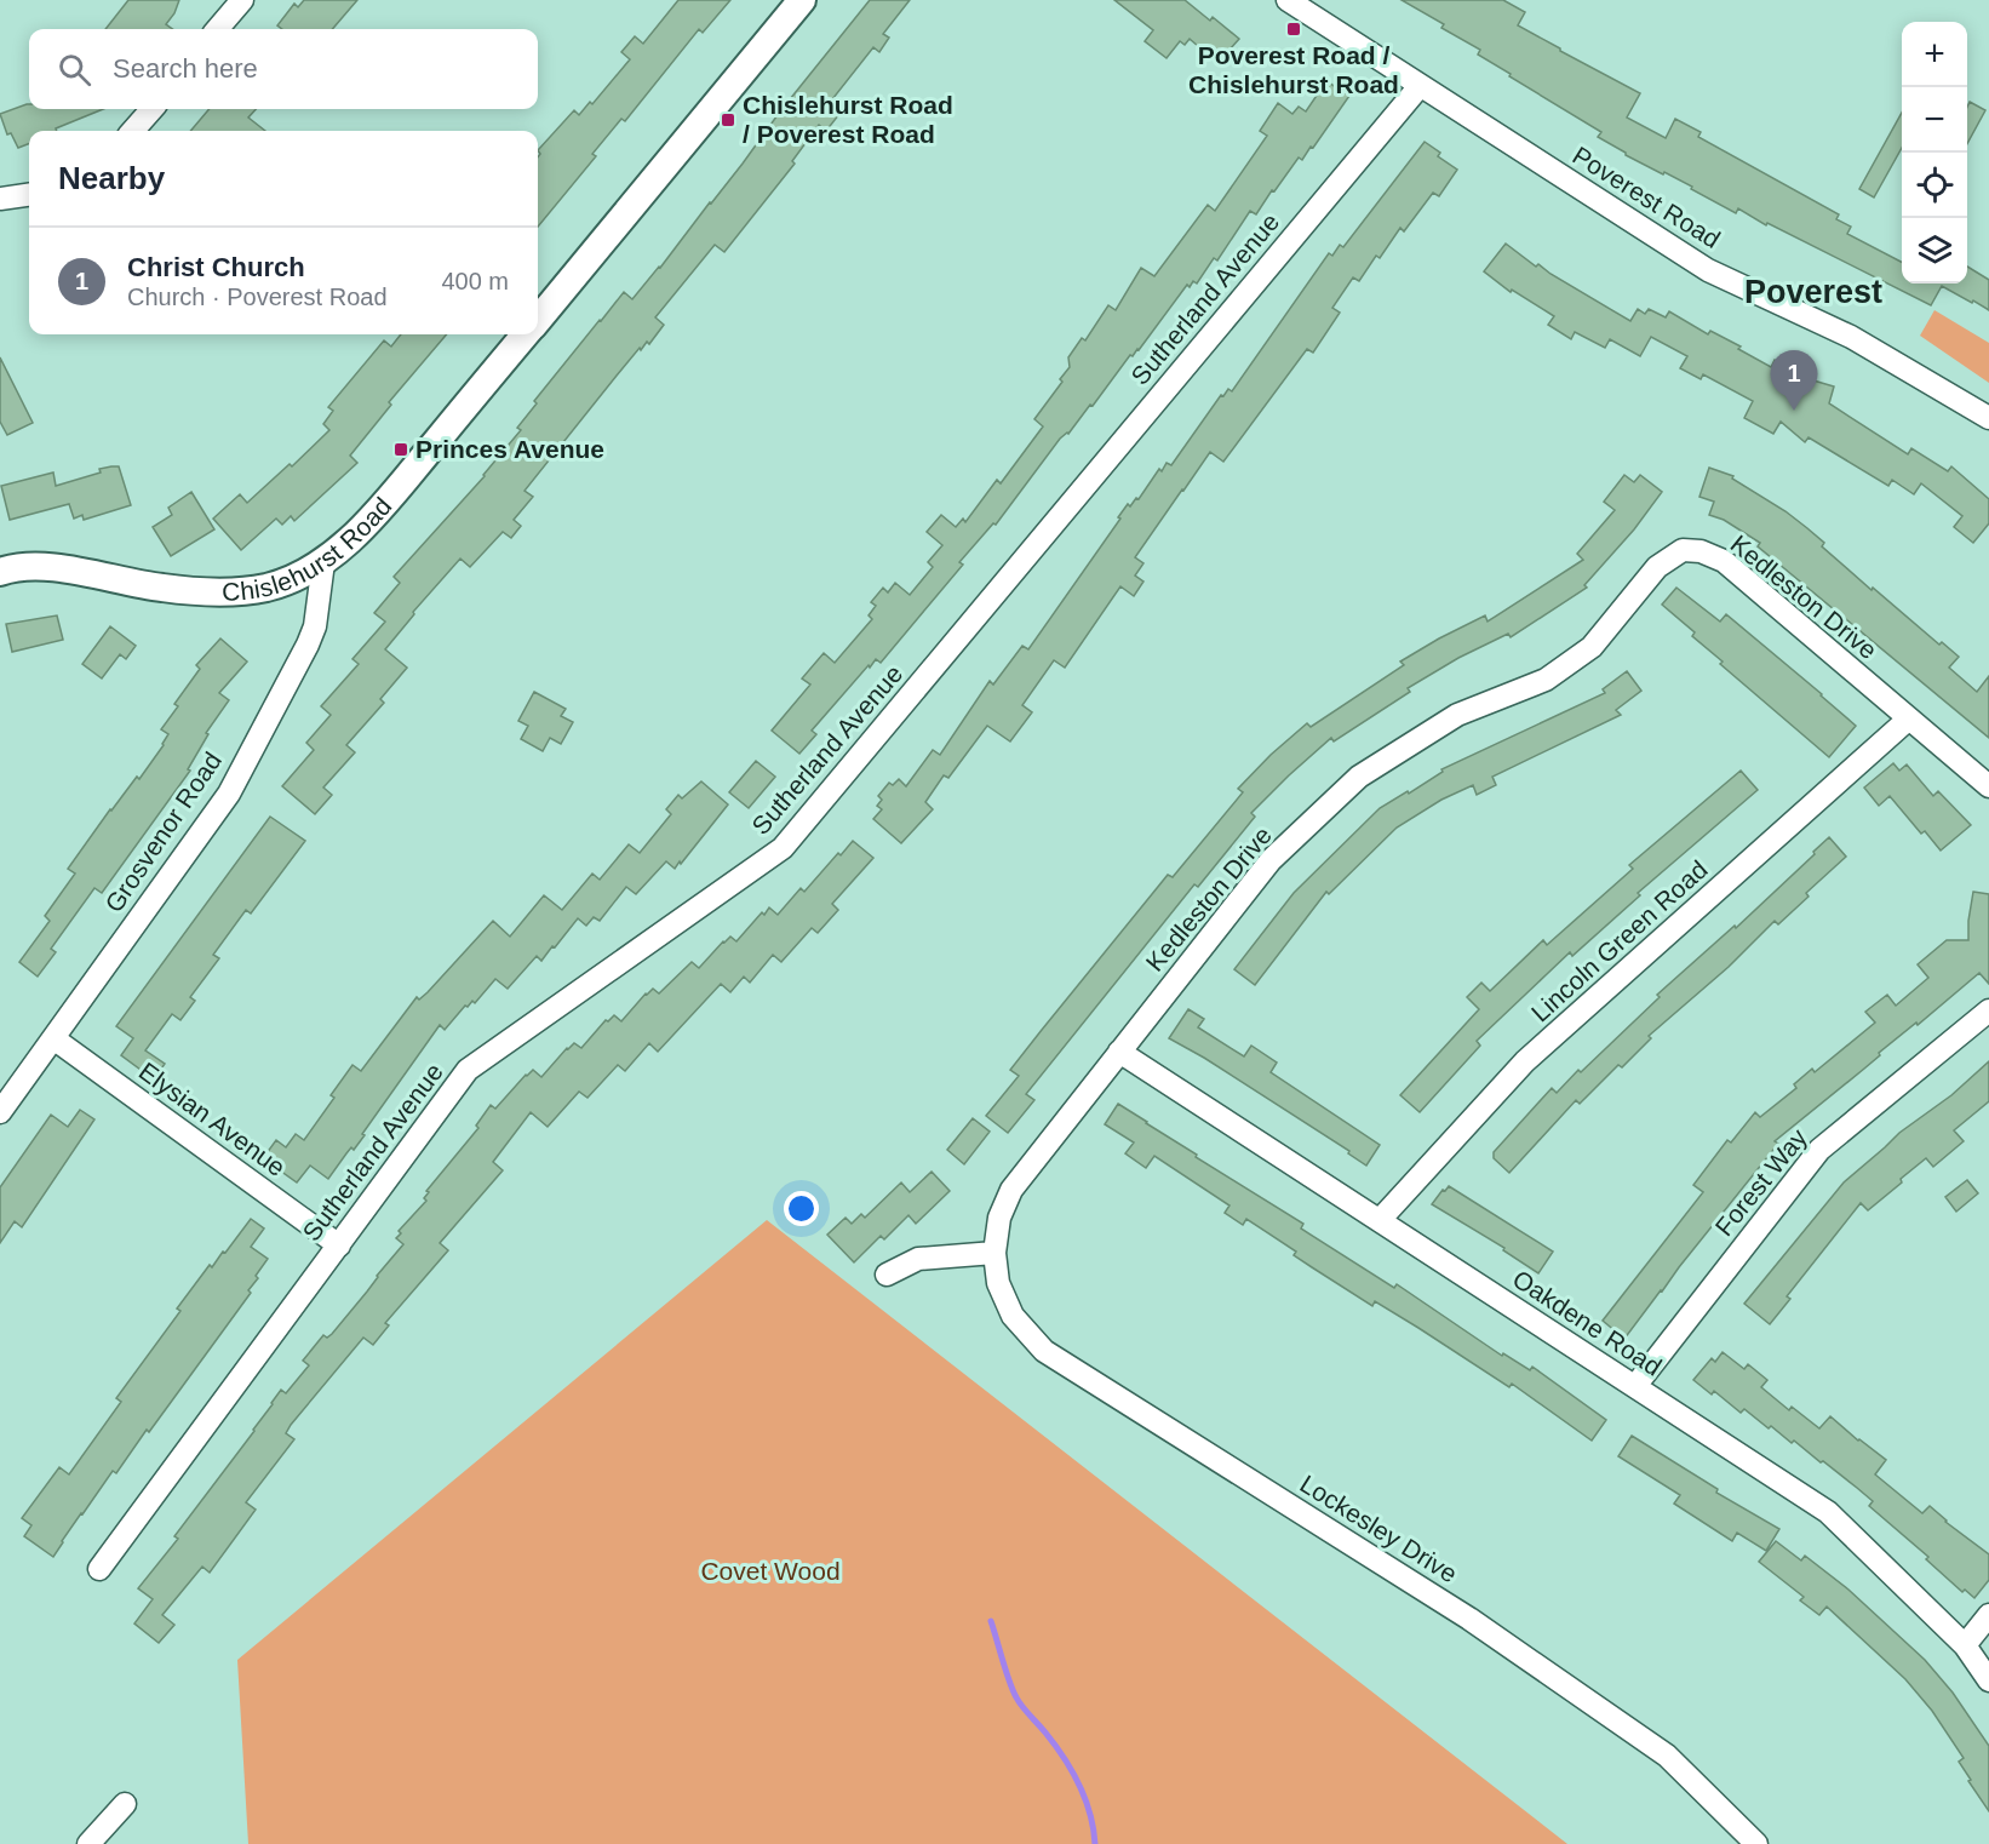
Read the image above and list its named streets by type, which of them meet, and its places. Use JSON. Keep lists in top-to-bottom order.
{
  "streets": {
    "main road": ["Chislehurst Road"],
    "street": [
      "Poverest Road",
      "Sutherland Avenue",
      "Kedleston Drive",
      "Grosvenor Road",
      "Lincoln Green Road",
      "Elysian Avenue",
      "Forest Way",
      "Oakdene Road",
      "Lockesley Drive"
    ]
  },
  "crossings": [
    ["Poverest Road", "Sutherland Avenue"],
    ["Sutherland Avenue", "Elysian Avenue"],
    ["Chislehurst Road", "Grosvenor Road"],
    ["Kedleston Drive", "Lincoln Green Road"],
    ["Kedleston Drive", "Oakdene Road"],
    ["Kedleston Drive", "Lockesley Drive"],
    ["Grosvenor Road", "Elysian Avenue"],
    ["Lincoln Green Road", "Oakdene Road"],
    ["Forest Way", "Oakdene Road"]
  ],
  "districts": ["Poverest"],
  "parks": ["Covet Wood"],
  "places": {
    "transit": ["Poverest Road / Chislehurst Road", "Chislehurst Road / Poverest Road", "Princes Avenue"]
  },
  "page": {
    "map_buttons": ["+", "−"],
    "search": "Search here",
    "heading": "Nearby",
    "list": [
      {
        "mark": "1",
        "name": "Christ Church",
        "note": "Church · Poverest Road",
        "value": "400 m"
      }
    ],
    "pins": "1"
  }
}
